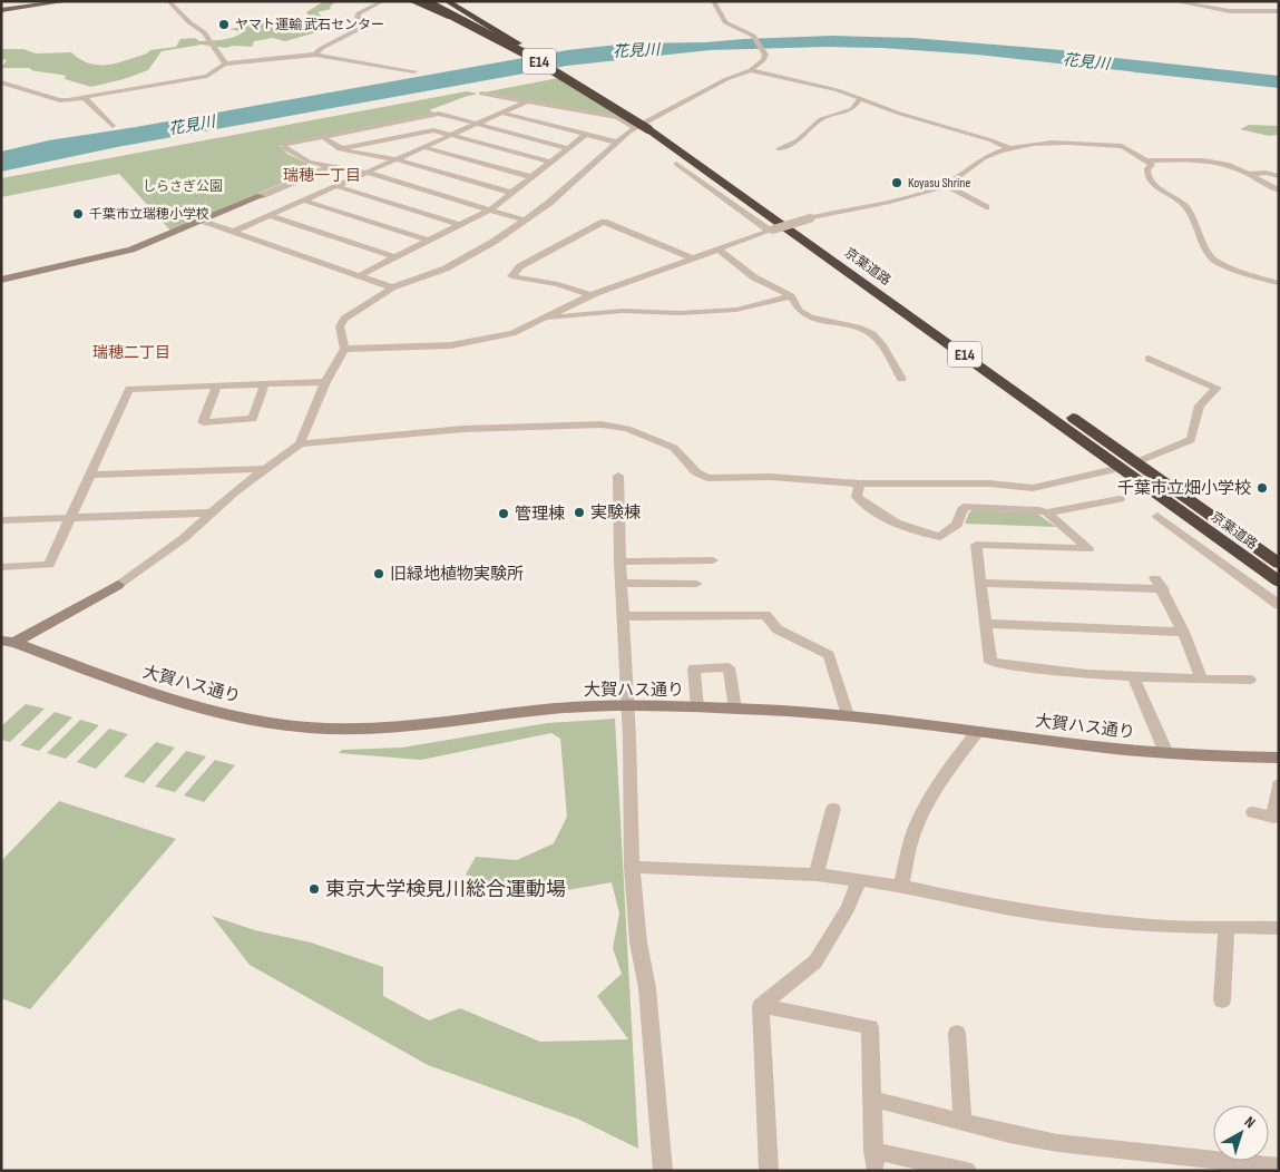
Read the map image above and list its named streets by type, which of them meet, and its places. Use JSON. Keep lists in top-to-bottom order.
{
  "streets": {
    "highway": ["E14", "京葉道路"],
    "street": ["大賀ハス通り"]
  },
  "districts": ["瑞穂一丁目", "瑞穂二丁目"],
  "water": ["花見川"],
  "parks": ["しらさぎ公園"],
  "places": [
    "ヤマト運輸 武石センター",
    "Koyasu Shrine",
    "千葉市立瑞穂小学校",
    "千葉市立畑小学校",
    "実験棟",
    "管理棟",
    "旧緑地植物実験所",
    "東京大学検見川総合運動場"
  ],
  "north": "top right"
}
